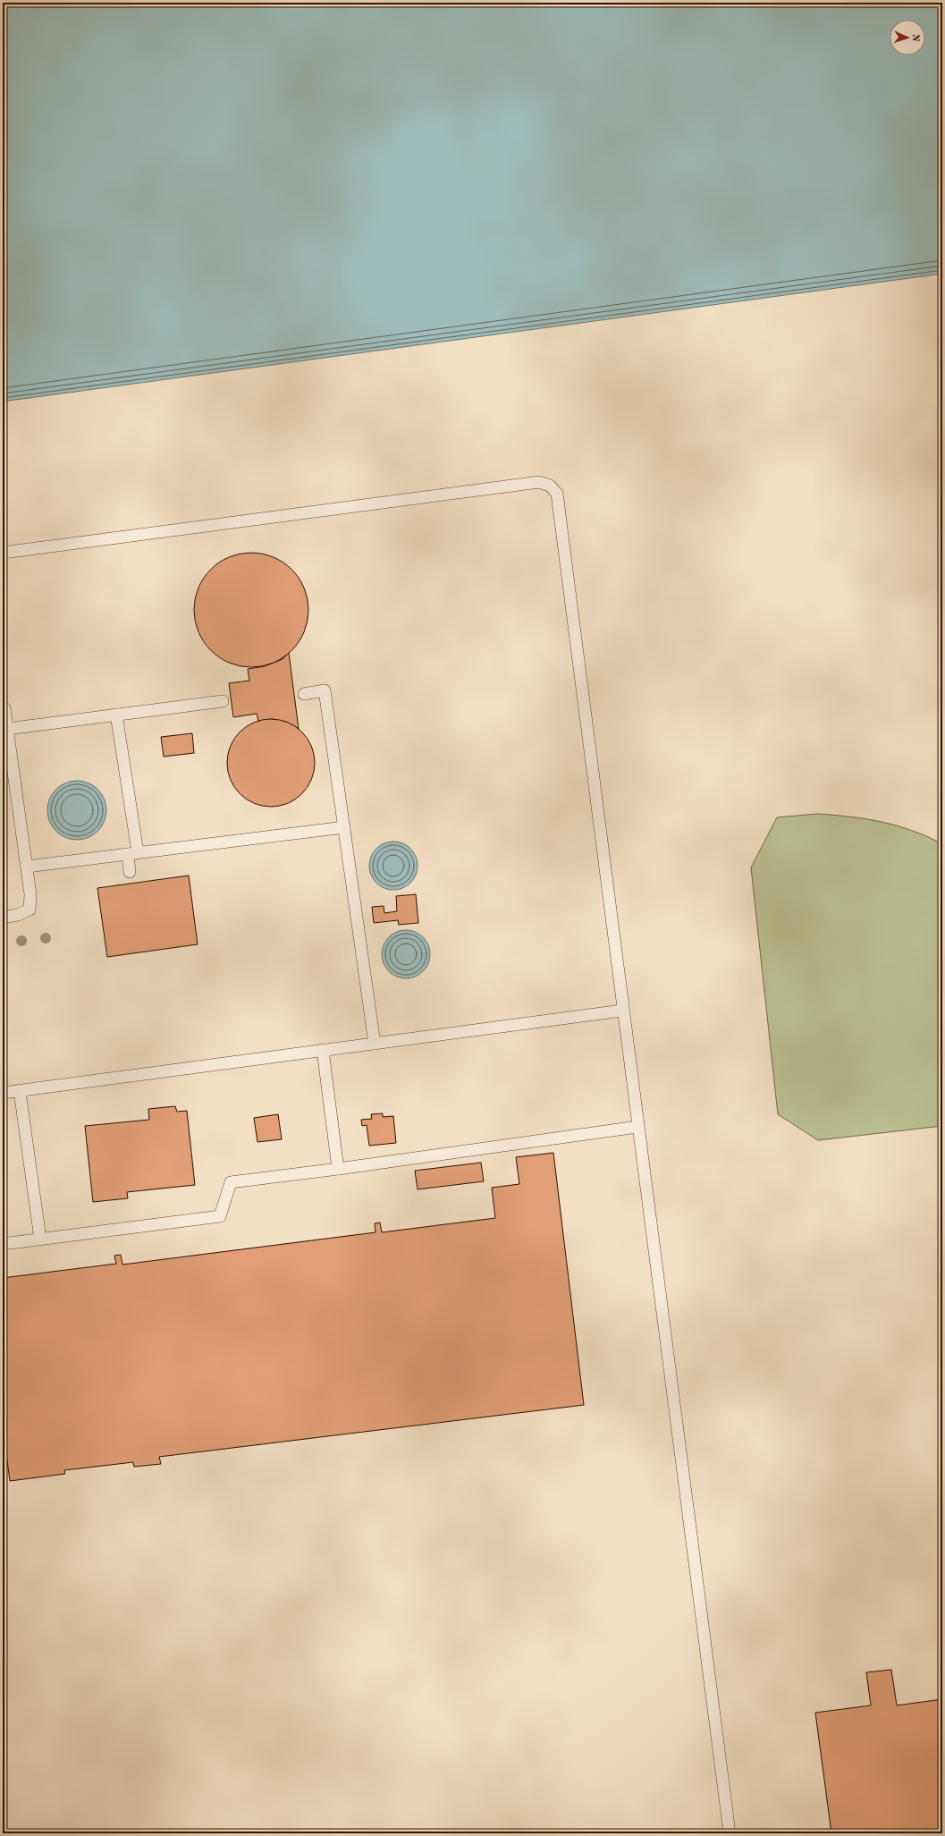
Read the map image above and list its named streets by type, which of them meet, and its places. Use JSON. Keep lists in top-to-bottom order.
{
  "north": "right"
}
